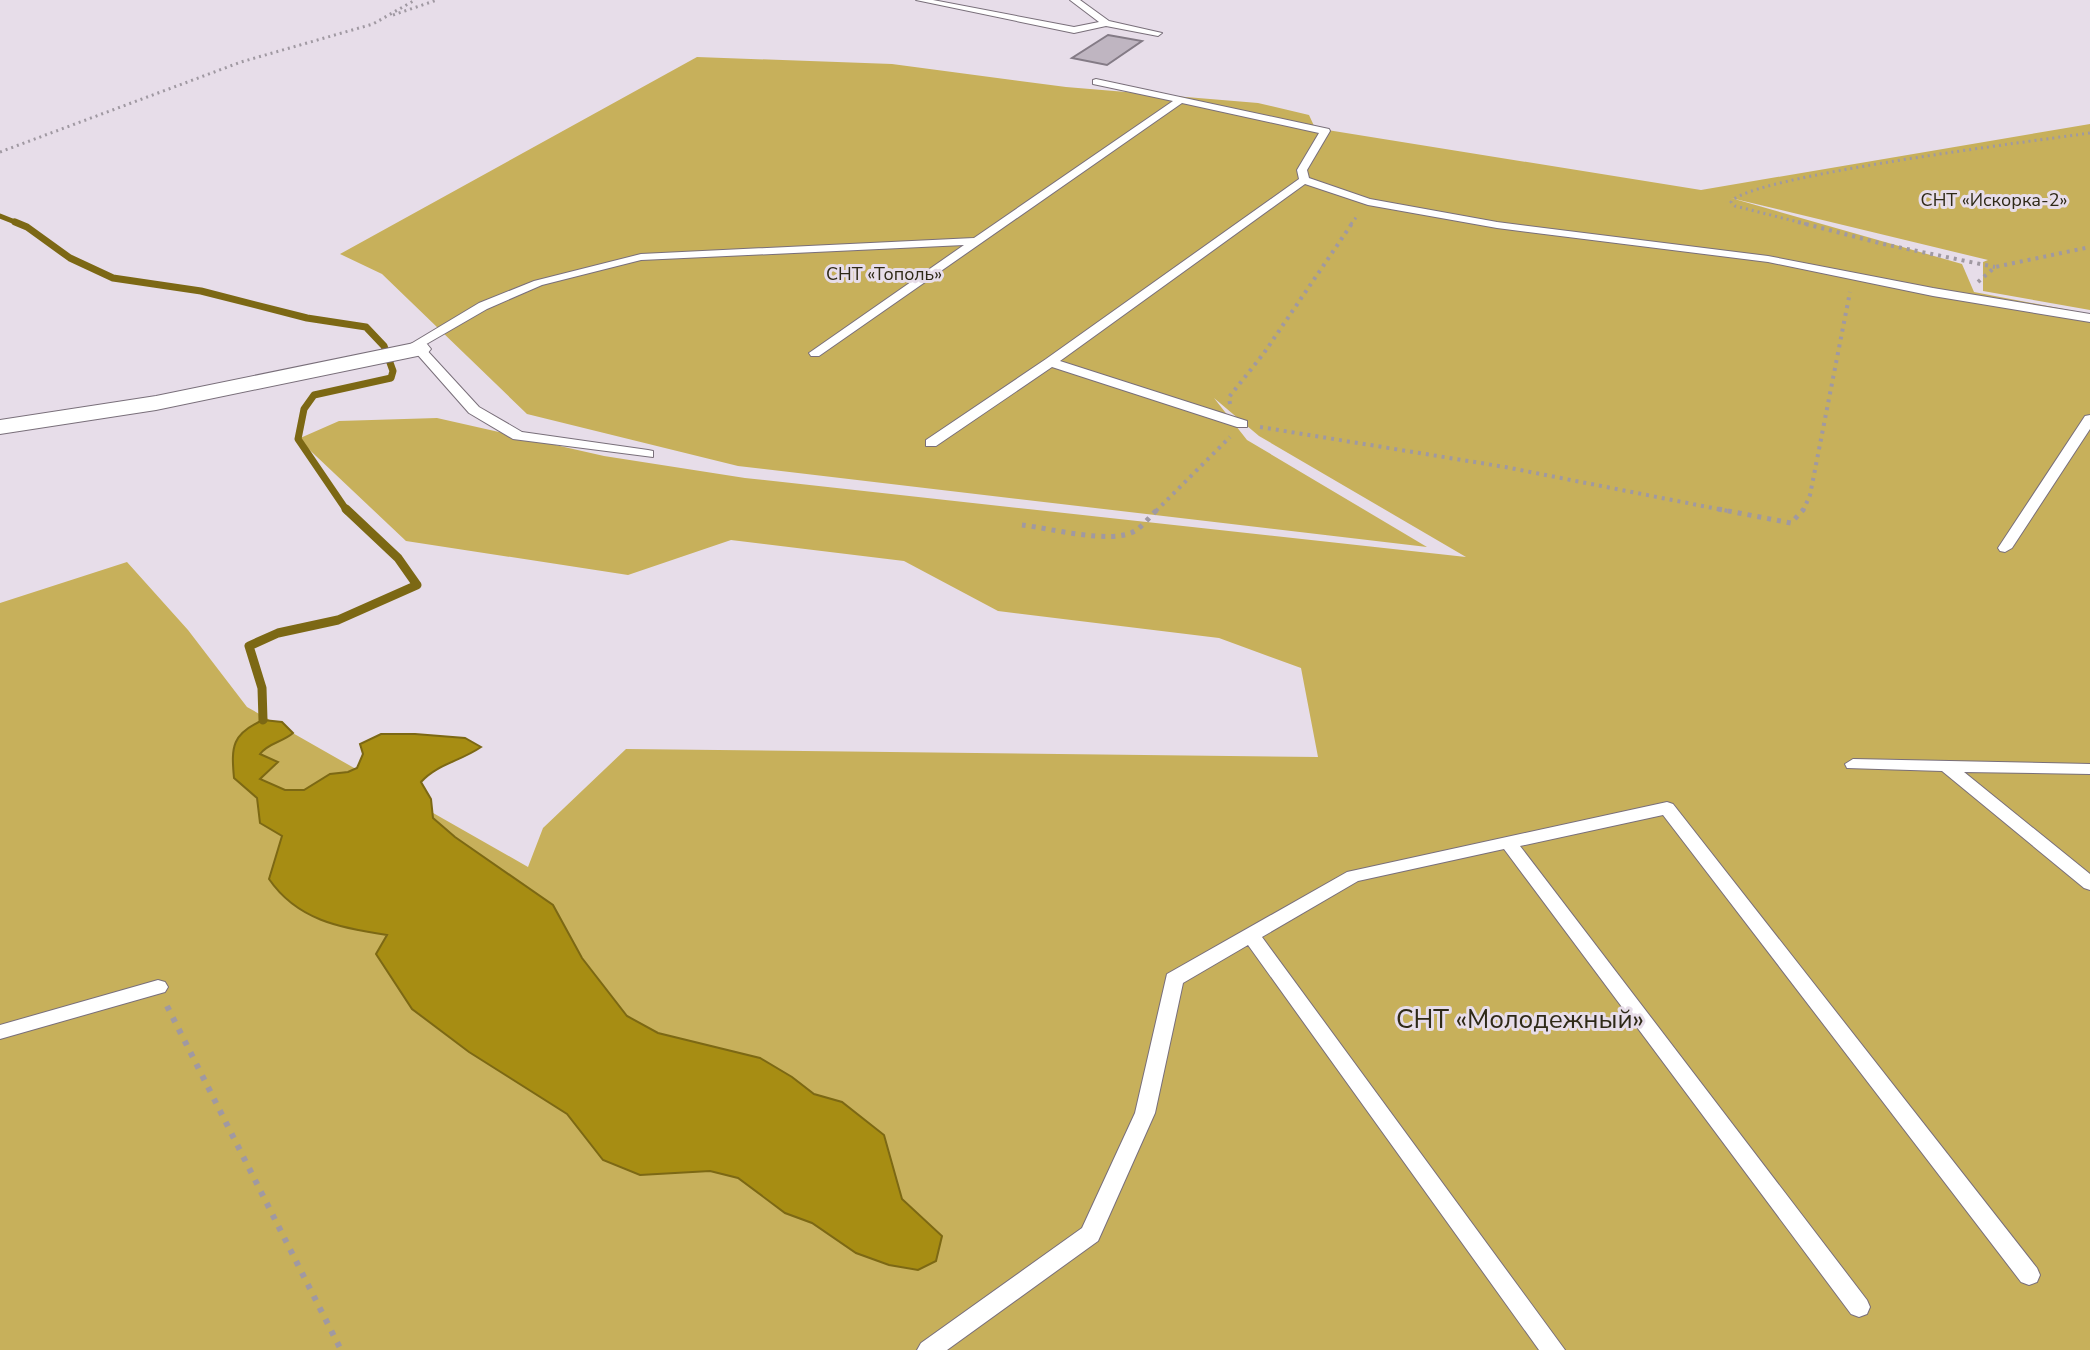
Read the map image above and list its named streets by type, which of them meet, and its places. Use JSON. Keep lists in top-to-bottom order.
{
  "parks": ["СНТ «Искорка-2»", "СНТ «Тополь»", "СНТ «Молодежный»"]
}
